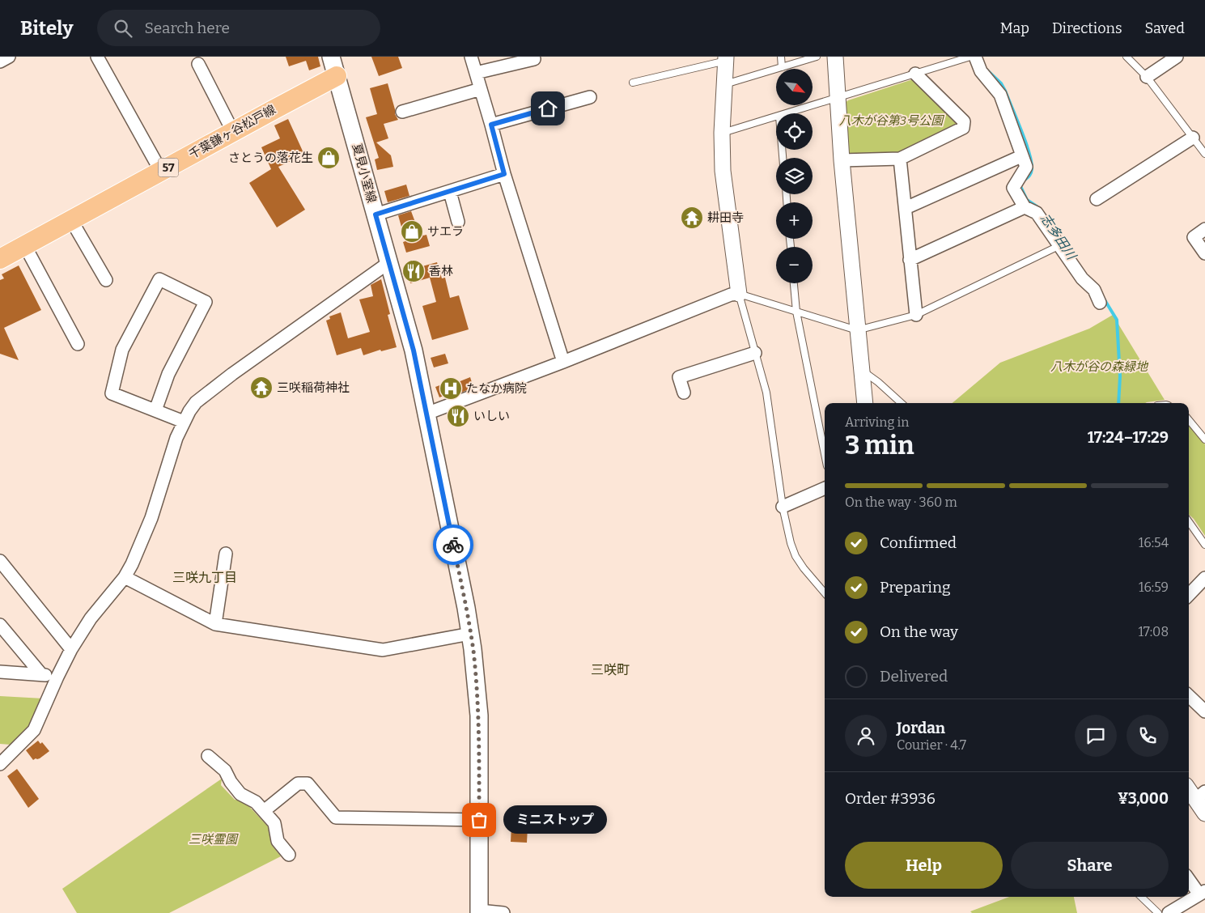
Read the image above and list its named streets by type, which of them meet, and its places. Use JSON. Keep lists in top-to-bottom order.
{
  "streets": {
    "main road": ["千葉鎌ヶ谷松戸線", "57", "夏見小室線"]
  },
  "crossings": [
    ["千葉鎌ヶ谷松戸線", "夏見小室線"]
  ],
  "districts": ["三咲九丁目", "三咲町"],
  "water": ["志多田川"],
  "parks": ["八木が谷第3号公園", "八木が谷の森緑地", "三咲霊園"],
  "places": {
    "shop": ["さとうの落花生", "サエラ"],
    "temple": ["耕田寺", "三咲稲荷神社"],
    "restaurant": ["香林", "いしい"],
    "hospital": ["たなか病院"],
    "other": ["ミニストップ"]
  },
  "north": "bottom right",
  "page": {
    "header": "Bitely",
    "search": "Search here",
    "nav": ["Map", "Directions", "Saved"],
    "map_buttons": ["+", "−"],
    "heading": ["3 min", "Arriving in", "17:24–17:29"],
    "panel": [
      "Jordan",
      "Courier · 4.7",
      "Order #3936",
      "¥3,000"
    ],
    "bar": "On the way · 360 m",
    "list": [
      ["Confirmed", "16:54"],
      ["Preparing", "16:59"],
      ["On the way", "17:08"],
      "Delivered"
    ],
    "bubble": "ミニストップ",
    "buttons": ["Help", "Share"]
  }
}
